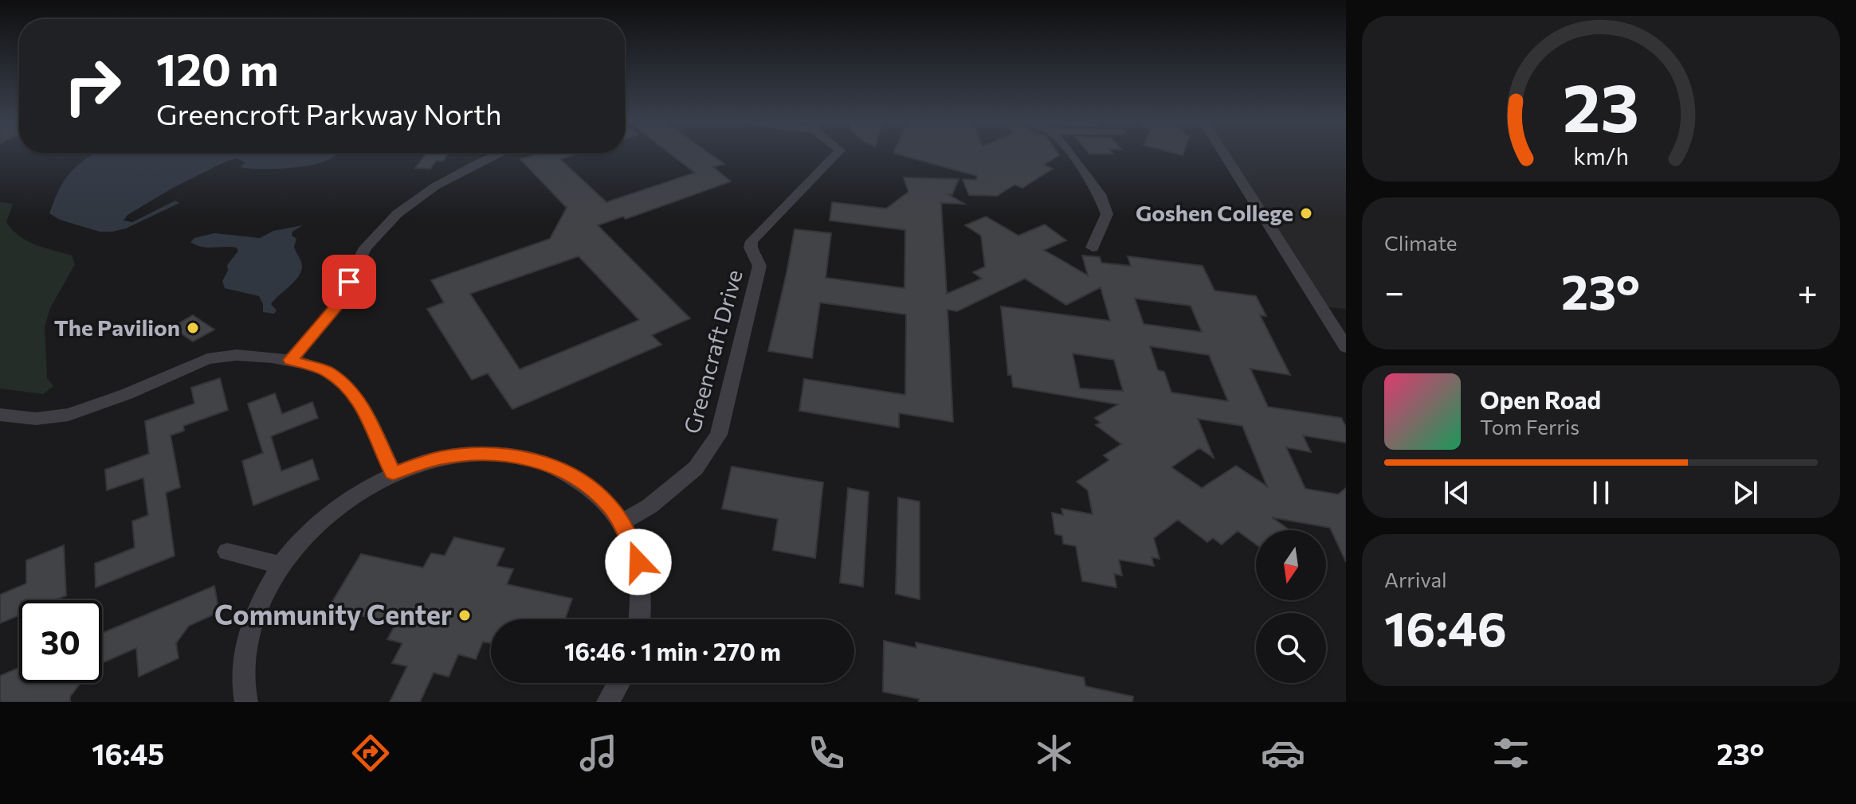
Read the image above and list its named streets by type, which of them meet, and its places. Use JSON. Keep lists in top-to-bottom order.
{
  "streets": {
    "street": ["Greencraft Drive"]
  },
  "places": ["Goshen College", "The Pavilion", "Community Center"],
  "north": "bottom",
  "page": {
    "turn": ["120 m", "Greencroft Parkway North"],
    "tile": [
      "Climate",
      ["Arrival", "16:46"]
    ],
    "heat": ["−", "23°", "+"],
    "song": ["Open Road", "Tom Ferris"],
    "limit": "30",
    "trip": "16:46 · 1 min · 270 m",
    "tabs": ["16:45", "23°"],
    "gauge": ["23", "km/h"]
  }
}
